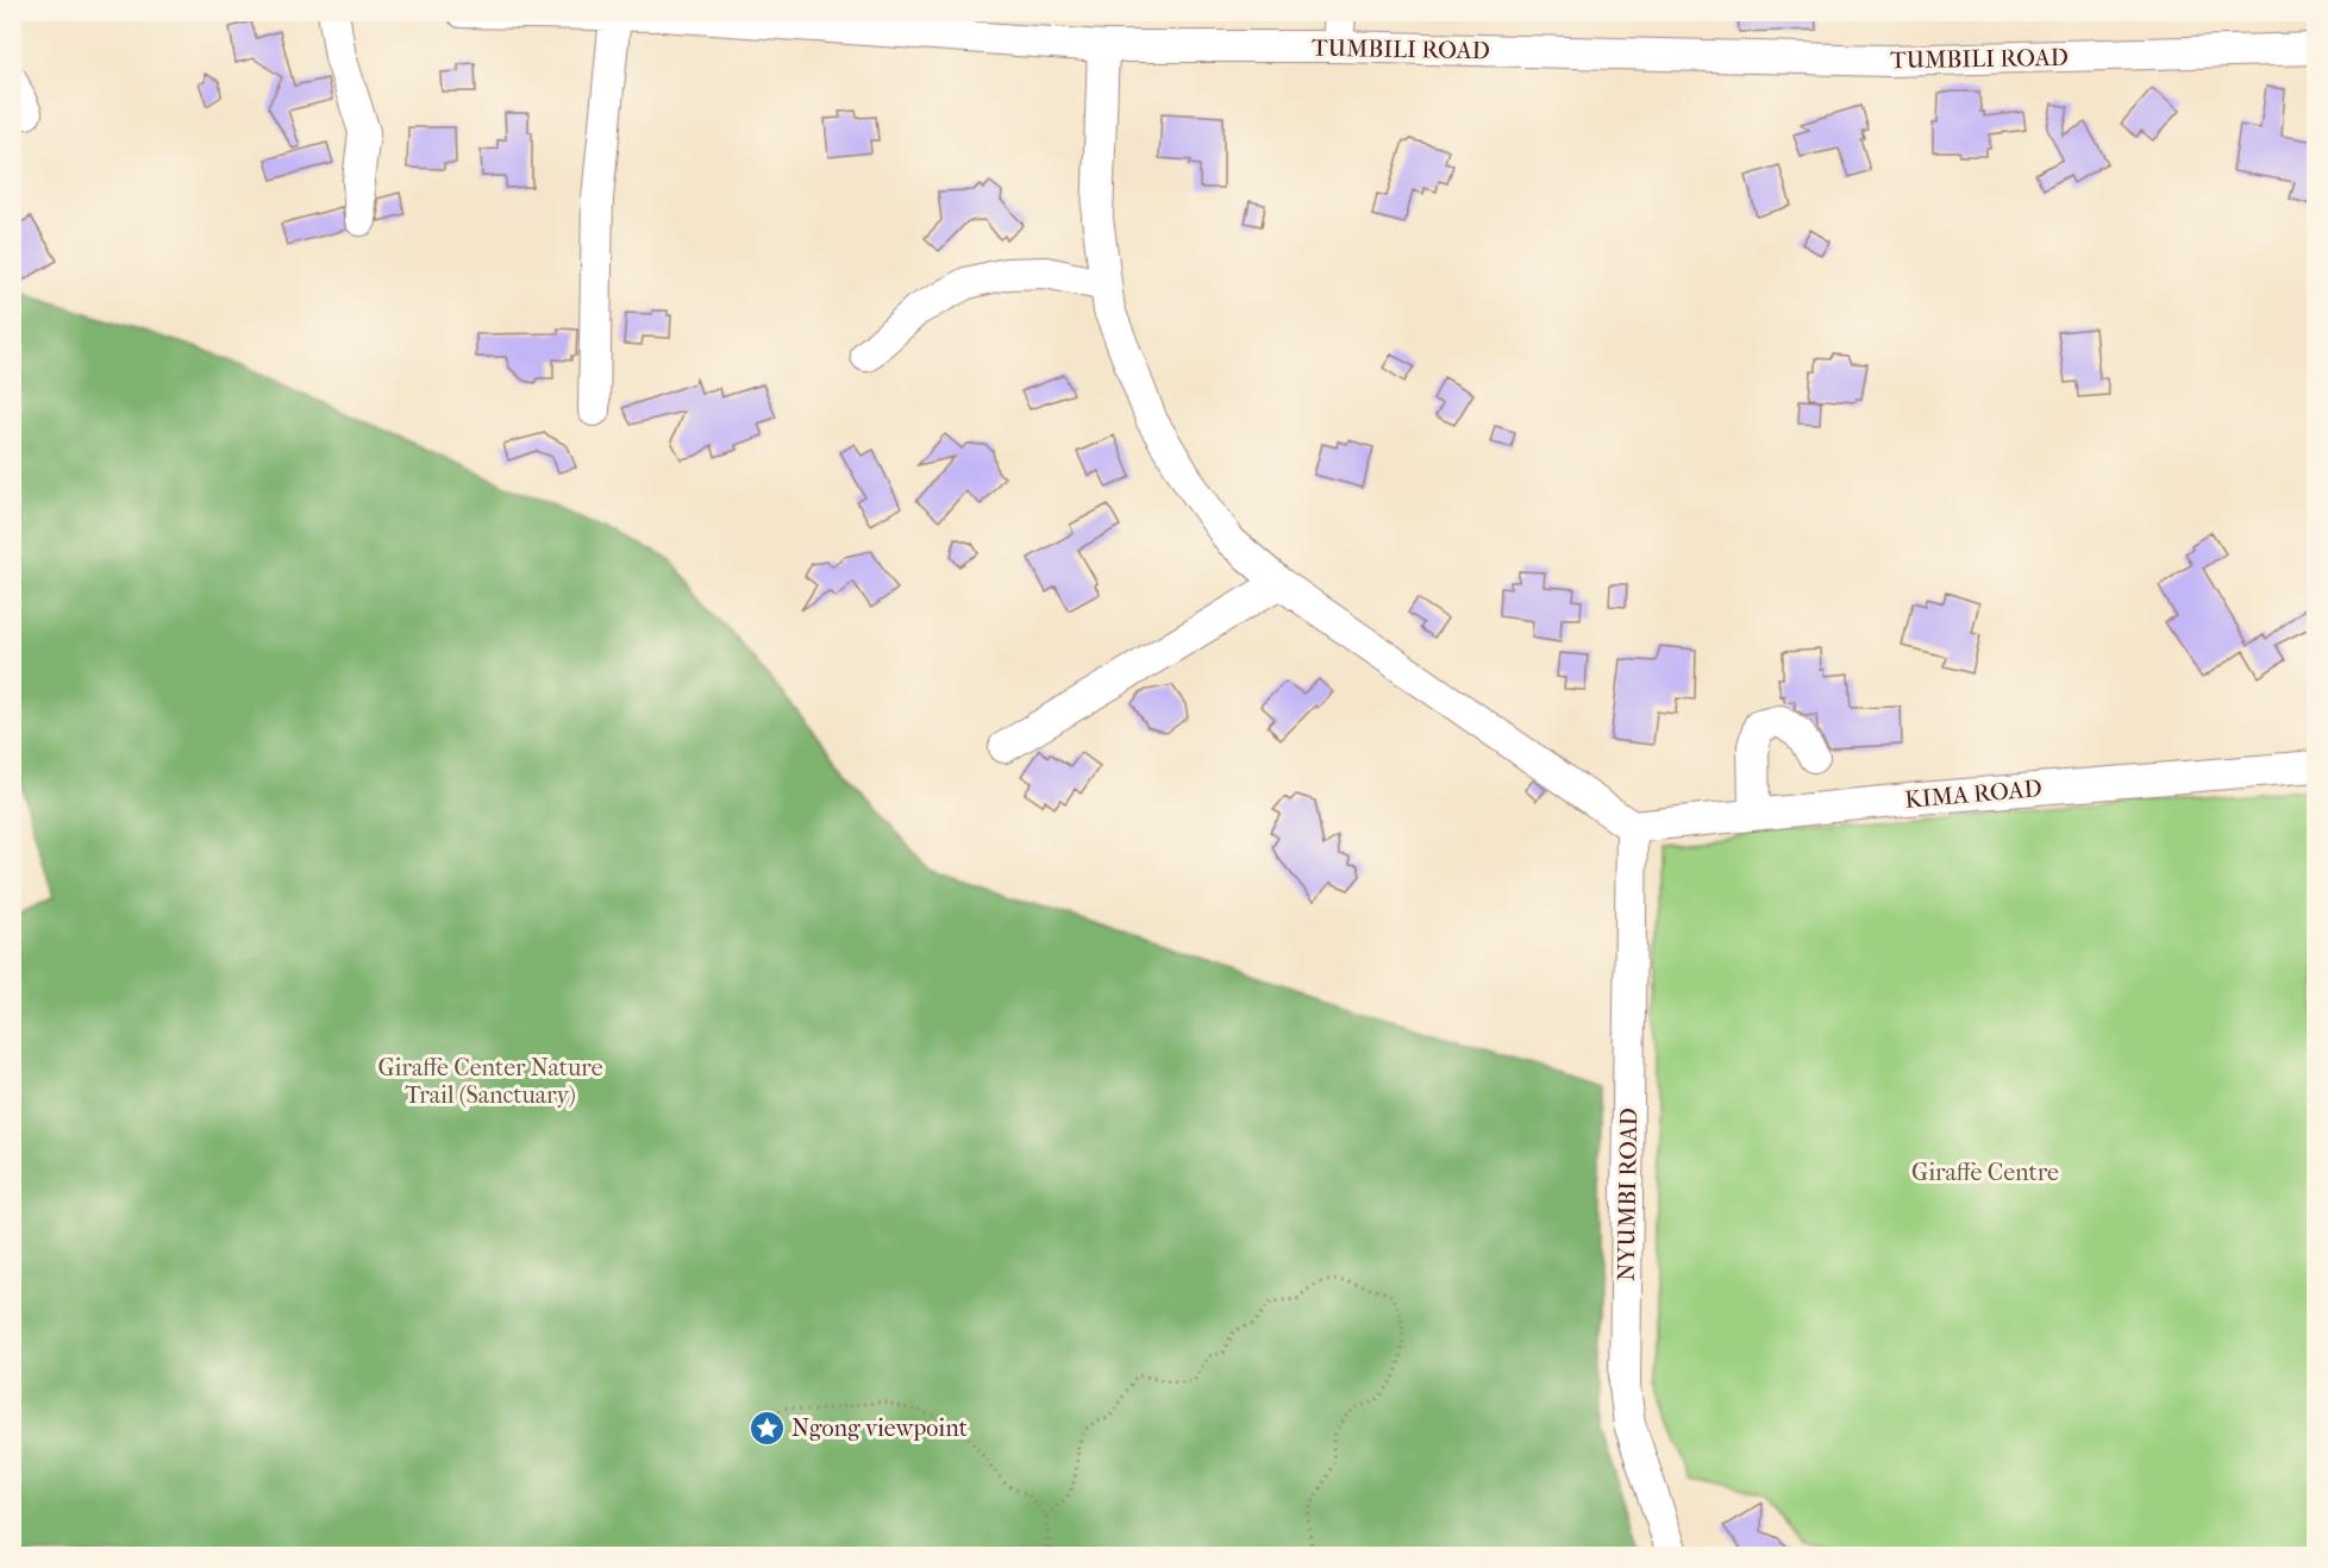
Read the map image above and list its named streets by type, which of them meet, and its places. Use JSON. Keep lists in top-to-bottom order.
{
  "streets": {
    "street": ["TUMBILI ROAD", "KIMA ROAD", "NYUMBI ROAD"]
  },
  "crossings": [
    ["KIMA ROAD", "NYUMBI ROAD"]
  ],
  "parks": ["Giraffe Center Nature Trail (Sanctuary)", "Giraffe Centre"],
  "places": {
    "place": ["Ngong viewpoint"]
  }
}
